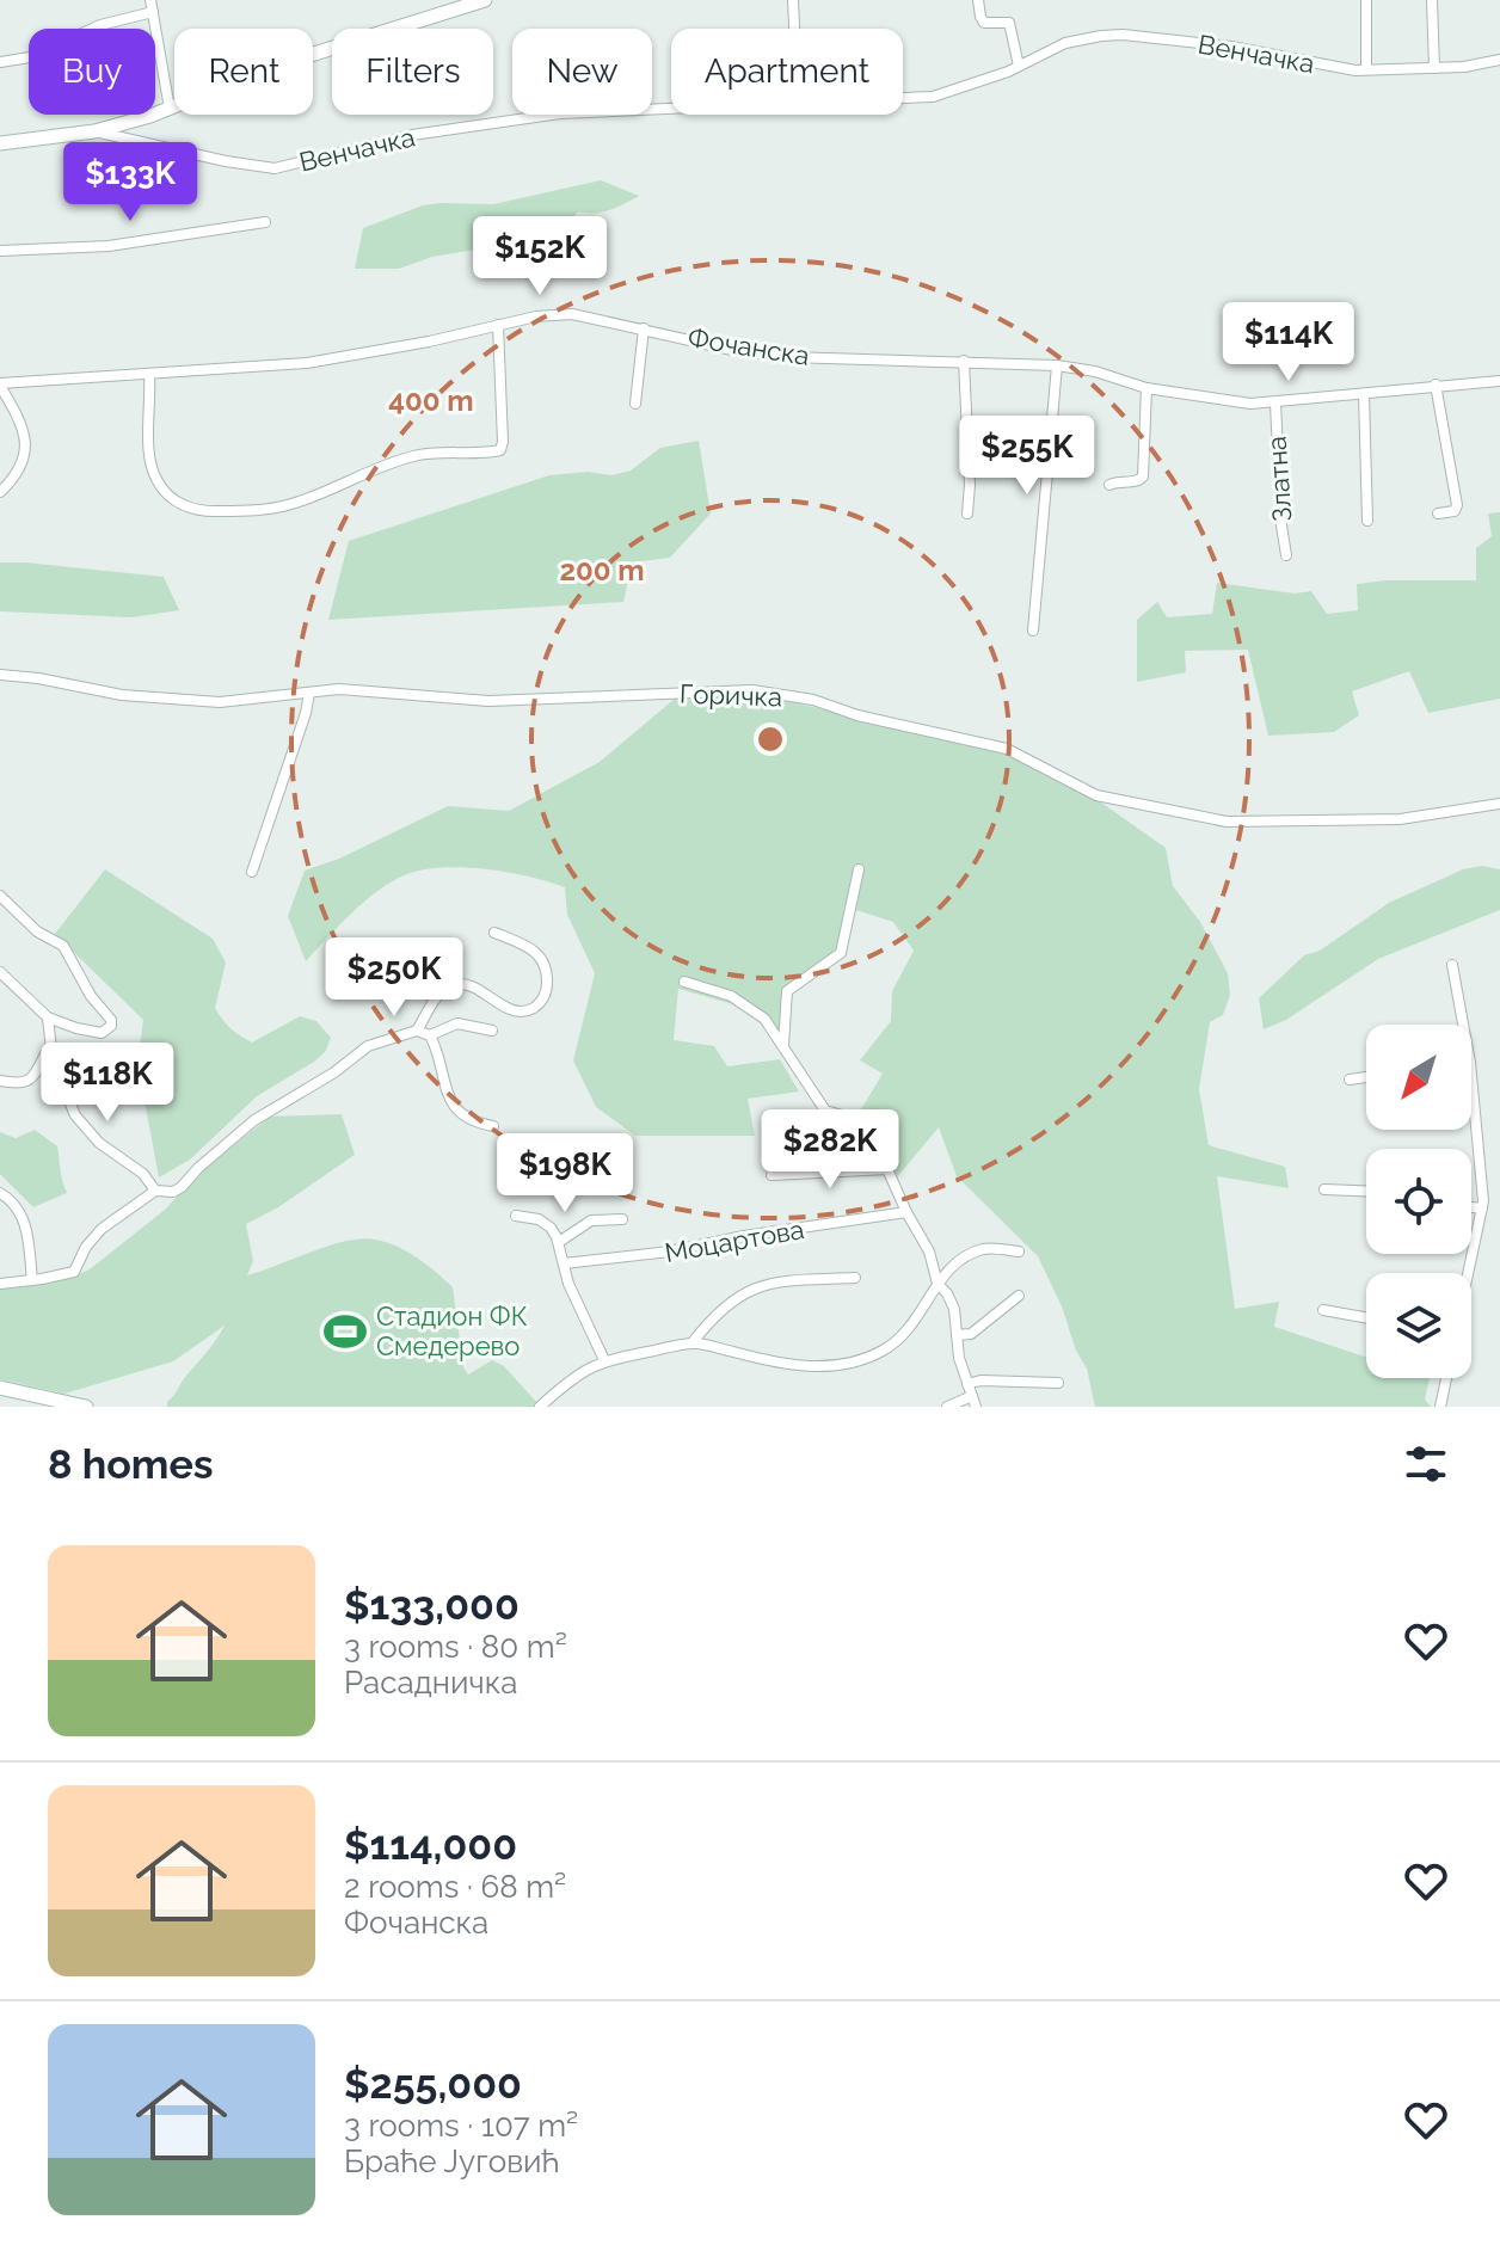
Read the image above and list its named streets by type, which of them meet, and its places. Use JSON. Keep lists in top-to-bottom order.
{
  "streets": {
    "street": [
      "Венчачка",
      "Фочанска",
      "Златна",
      "Горичка",
      "Моцартова"
    ]
  },
  "crossings": [
    ["Фочанска", "Златна"]
  ],
  "places": {
    "sports": ["Стадион ФК Смедерево"]
  },
  "north": "bottom left",
  "page": {
    "chip": [
      "Buy",
      "Rent",
      "Filters",
      "New",
      "Apartment"
    ],
    "price": [
      "$133K",
      "$152K",
      "$114K",
      "$255K",
      "$250K",
      "$118K",
      "$282K",
      "$198K"
    ],
    "heading": "8 homes",
    "list": [
      {
        "name": "$133,000",
        "note": "3 rooms · 80 m² · Расадничка"
      },
      {
        "name": "$114,000",
        "note": "2 rooms · 68 m² · Фочанска"
      },
      {
        "name": "$255,000",
        "note": "3 rooms · 107 m² · Браће Југовић"
      }
    ]
  },
  "rings": ["400 m", "200 m"]
}
